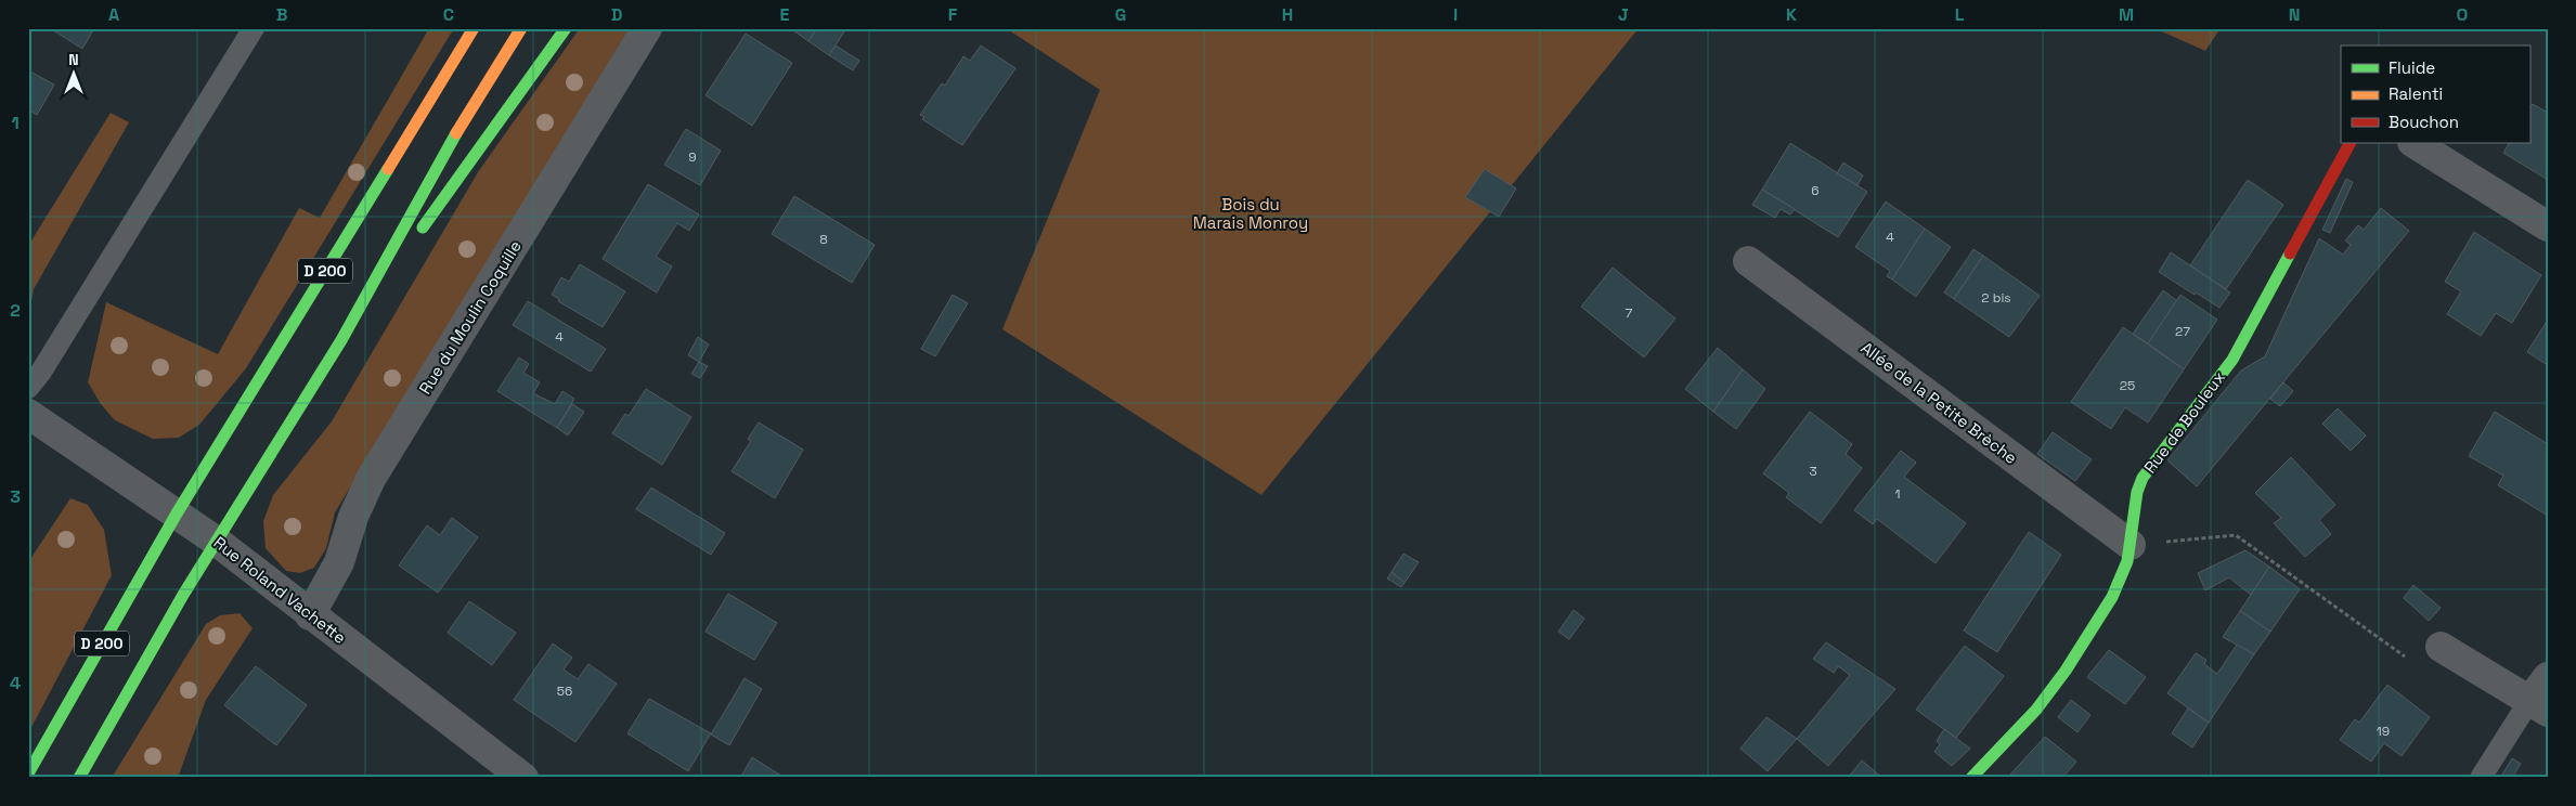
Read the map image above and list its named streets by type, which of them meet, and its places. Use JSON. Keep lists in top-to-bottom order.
{
  "streets": {
    "main road": ["D 200", "Rue de Bouleux"],
    "street": ["Rue du Moulin Coquille", "Allée de la Petite Brèche", "Rue Roland Vachette"]
  },
  "crossings": [
    ["D 200", "Rue Roland Vachette"],
    ["Rue du Moulin Coquille", "Rue Roland Vachette"],
    ["Allée de la Petite Brèche", "Rue de Bouleux"]
  ],
  "parks": ["Bois du Marais Monroy"],
  "house_numbers": [
    "9",
    "6",
    "4",
    "8",
    "2 bis",
    "7",
    "27",
    "4",
    "25",
    "3",
    "1",
    "56",
    "19"
  ],
  "legend": ["Fluide", "Ralenti", "Bouchon"],
  "north": "top",
  "grid": {
    "columns": [
      "A",
      "B",
      "C",
      "D",
      "E",
      "F",
      "G",
      "H",
      "I",
      "J",
      "K",
      "L",
      "M",
      "N",
      "O"
    ],
    "rows": [
      "1",
      "2",
      "3",
      "4"
    ]
  }
}
